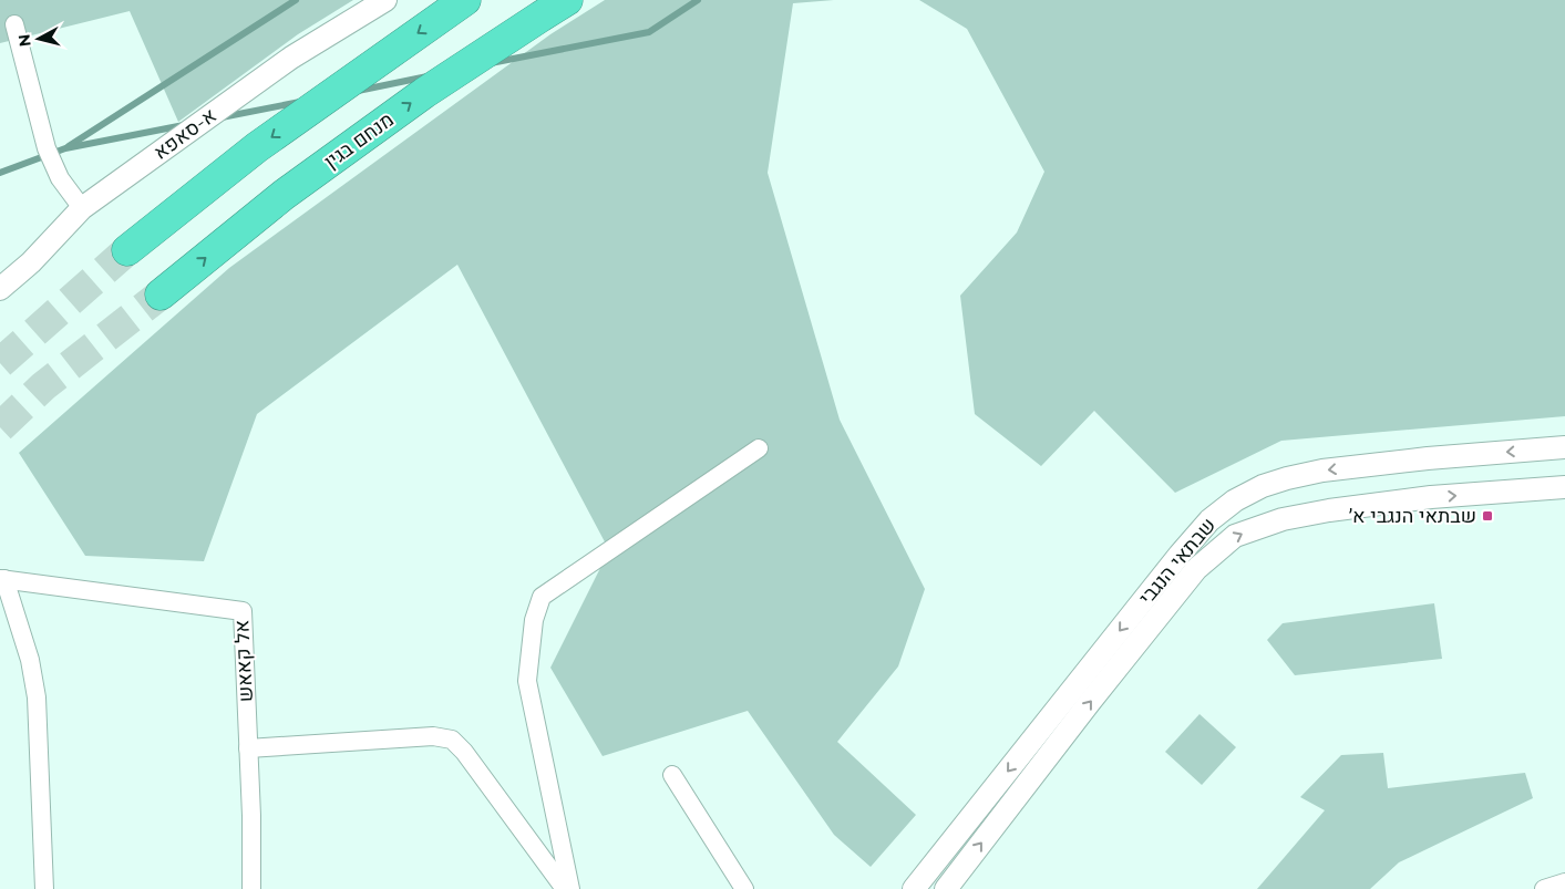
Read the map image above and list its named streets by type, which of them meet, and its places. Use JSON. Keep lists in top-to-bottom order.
{
  "streets": {
    "highway": ["מנחם בגין"],
    "street": ["א-סאפא", "שבתאי הנגבי", "אל קאאש"]
  },
  "places": {
    "transit": ["שבתאי הנגבי א׳"]
  },
  "north": "left"
}
